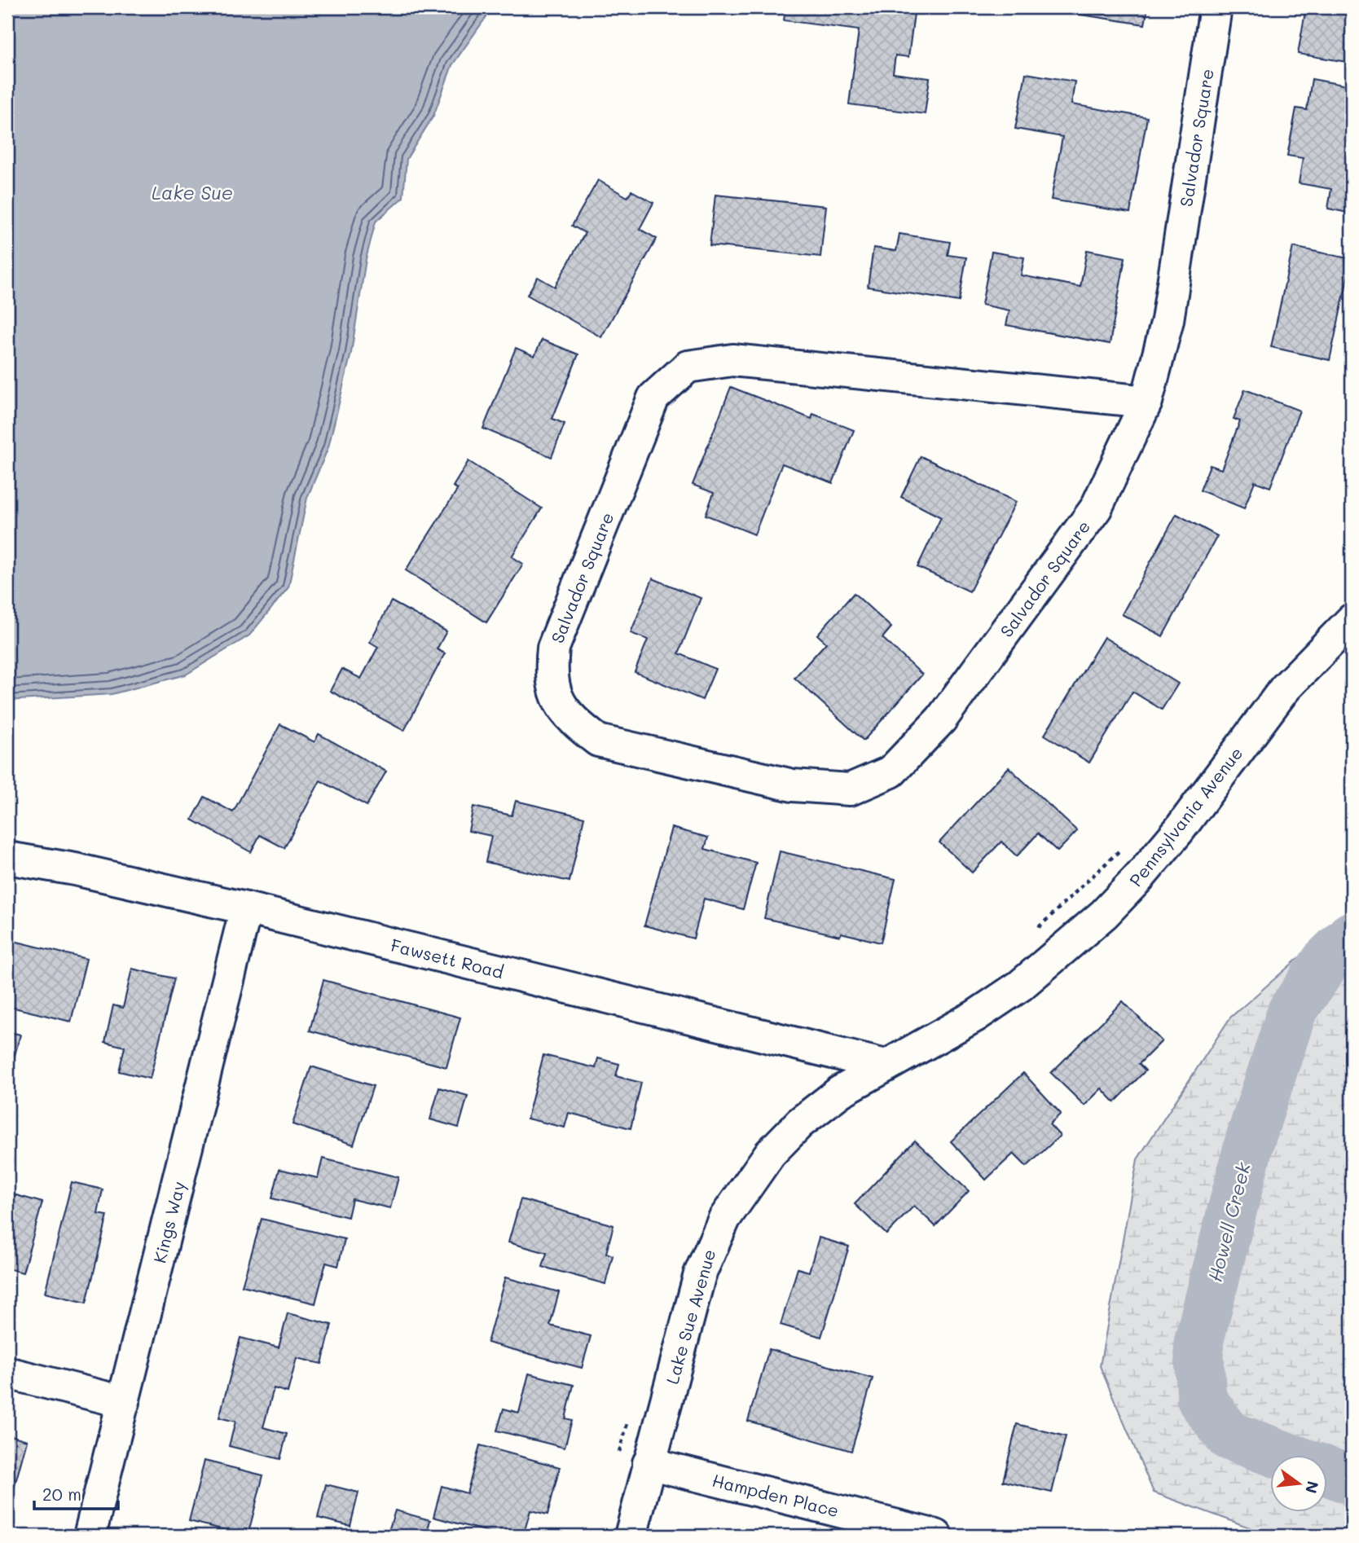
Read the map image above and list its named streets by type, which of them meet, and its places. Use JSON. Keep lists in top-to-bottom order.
{
  "streets": {
    "street": [
      "Salvador Square",
      "Pennsylvania Avenue",
      "Fawsett Road",
      "Kings Way",
      "Lake Sue Avenue",
      "Hampden Place"
    ]
  },
  "crossings": [
    ["Pennsylvania Avenue", "Fawsett Road"],
    ["Pennsylvania Avenue", "Lake Sue Avenue"],
    ["Fawsett Road", "Kings Way"],
    ["Fawsett Road", "Lake Sue Avenue"],
    ["Lake Sue Avenue", "Hampden Place"]
  ],
  "water": ["Lake Sue", "Howell Creek"],
  "scale_bar": "20 m",
  "north": "right"
}
